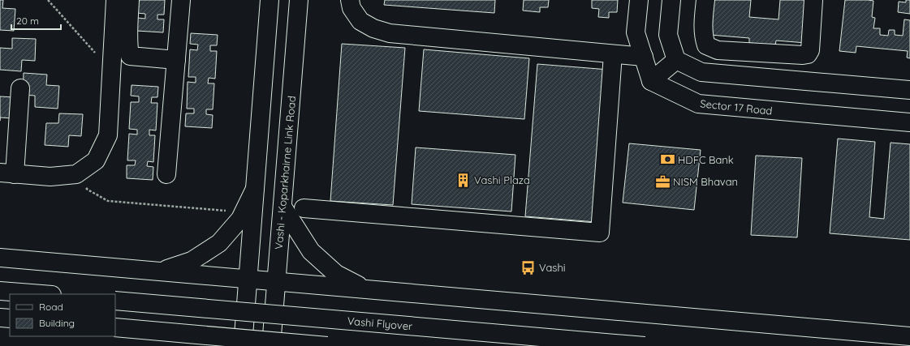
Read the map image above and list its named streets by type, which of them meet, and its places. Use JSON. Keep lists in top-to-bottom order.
{
  "streets": {
    "main road": ["Sector 17 Road", "Vashi - Koparkhairne Link Road", "Vashi Flyover"]
  },
  "places": {
    "bank": ["HDFC Bank"],
    "building": ["Vashi Plaza"],
    "office": ["NISM Bhavan"],
    "bus stop": ["Vashi"]
  },
  "legend": ["Road", "Building"],
  "scale_bar": "20 m"
}
